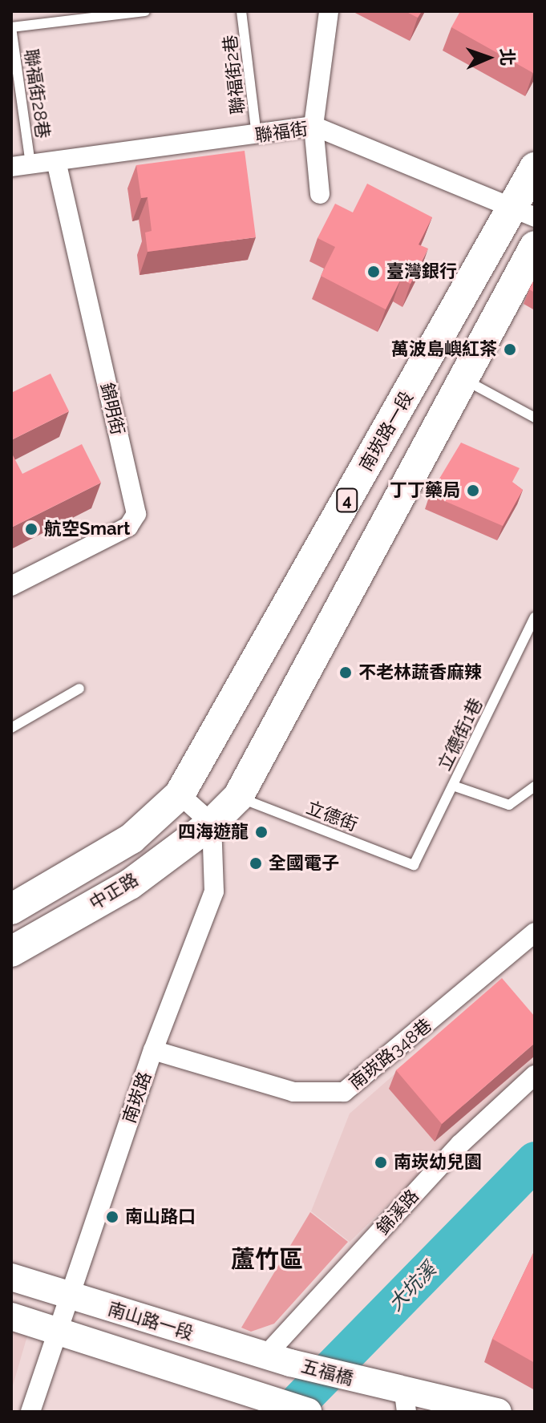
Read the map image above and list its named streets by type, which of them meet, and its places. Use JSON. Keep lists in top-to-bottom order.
{
  "streets": {
    "main road": ["南崁路一段", "4", "中正路"],
    "street": [
      "聯福街",
      "錦明街",
      "南崁路348巷",
      "南崁路",
      "錦溪路",
      "南山路一段",
      "五福橋"
    ],
    "lane": [
      "聯福街2巷",
      "聯福街28巷",
      "立德街1巷",
      "立德街"
    ]
  },
  "crossings": [
    ["聯福街2巷", "聯福街"],
    ["聯福街28巷", "聯福街"],
    ["聯福街", "錦明街"],
    ["聯福街", "南崁路一段"],
    ["南崁路一段", "中正路"],
    ["立德街1巷", "立德街"],
    ["中正路", "南崁路"],
    ["南崁路348巷", "南崁路"],
    ["南崁路", "南山路一段"],
    ["錦溪路", "南山路一段"],
    ["錦溪路", "五福橋"],
    ["南山路一段", "五福橋"]
  ],
  "districts": ["蘆竹區"],
  "water": ["大坑溪"],
  "places": [
    "臺灣銀行",
    "萬波島嶼紅茶",
    "丁丁藥局",
    "航空Smart",
    "不老林蔬香麻辣",
    "四海遊龍",
    "全國電子",
    "南崁幼兒園",
    "南山路口"
  ],
  "north": "right"
}
